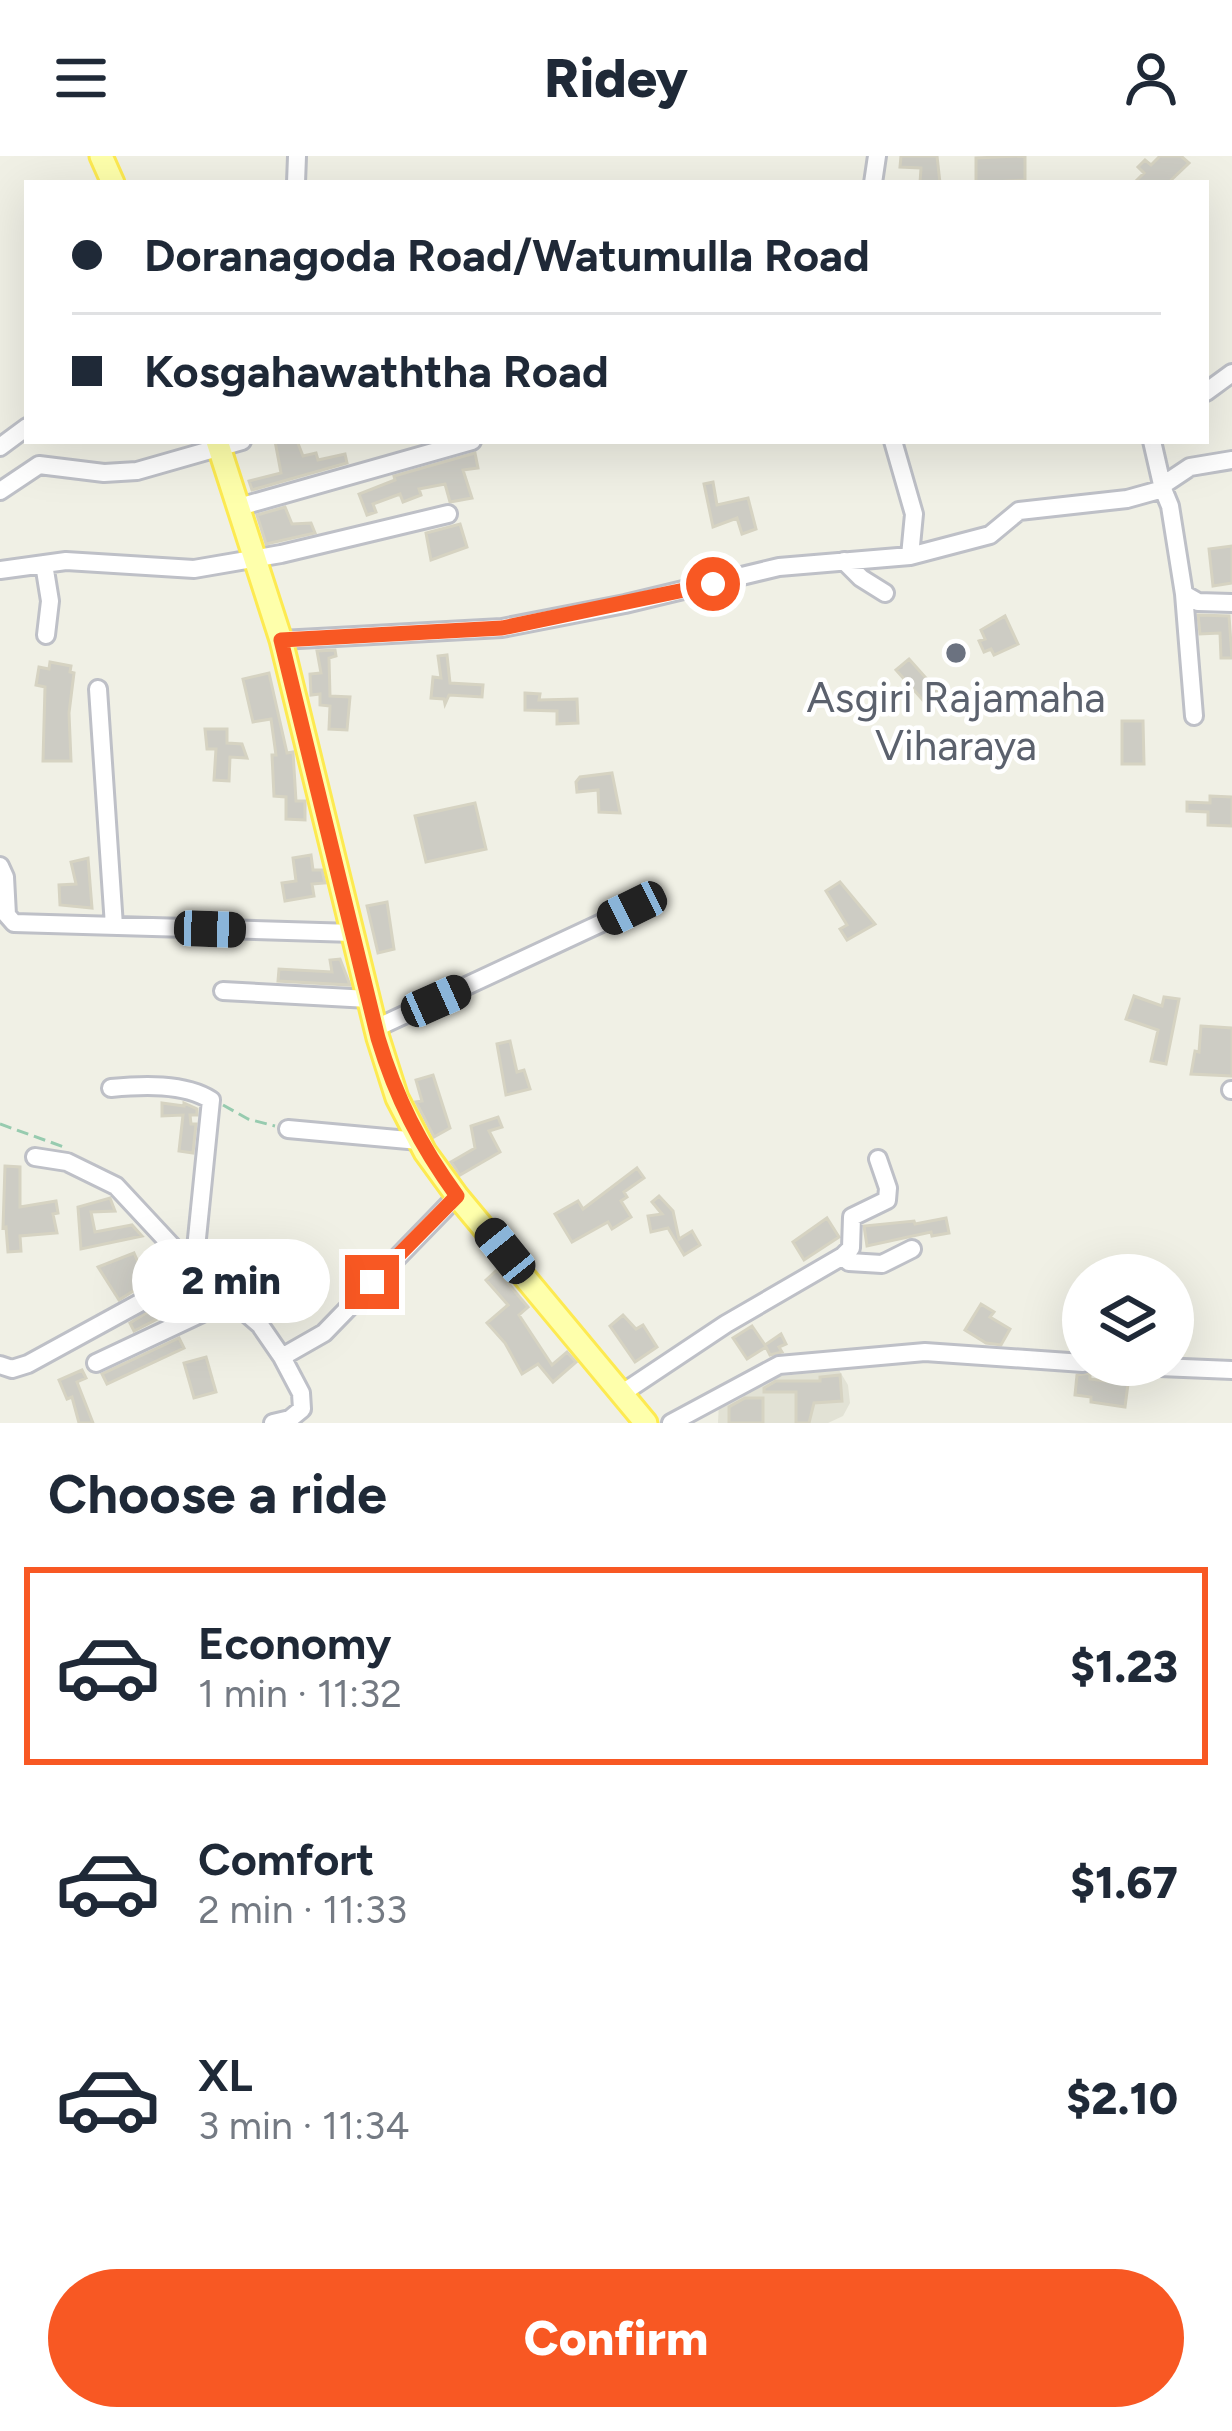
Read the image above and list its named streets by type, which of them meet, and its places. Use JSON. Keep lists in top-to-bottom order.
{
  "places": ["Asgiri Rajamaha Viharaya"],
  "page": {
    "header": "Ridey",
    "banner": ["Doranagoda Road/Watumulla Road", "Kosgahawaththa Road"],
    "bubble": "2 min",
    "heading": "Choose a ride",
    "list": [
      {
        "name": "Economy",
        "note": "1 min · 11:32",
        "value": "$1.23"
      },
      {
        "name": "Comfort",
        "note": "2 min · 11:33",
        "value": "$1.67"
      },
      {
        "name": "XL",
        "note": "3 min · 11:34",
        "value": "$2.10"
      }
    ],
    "buttons": "Confirm"
  }
}
